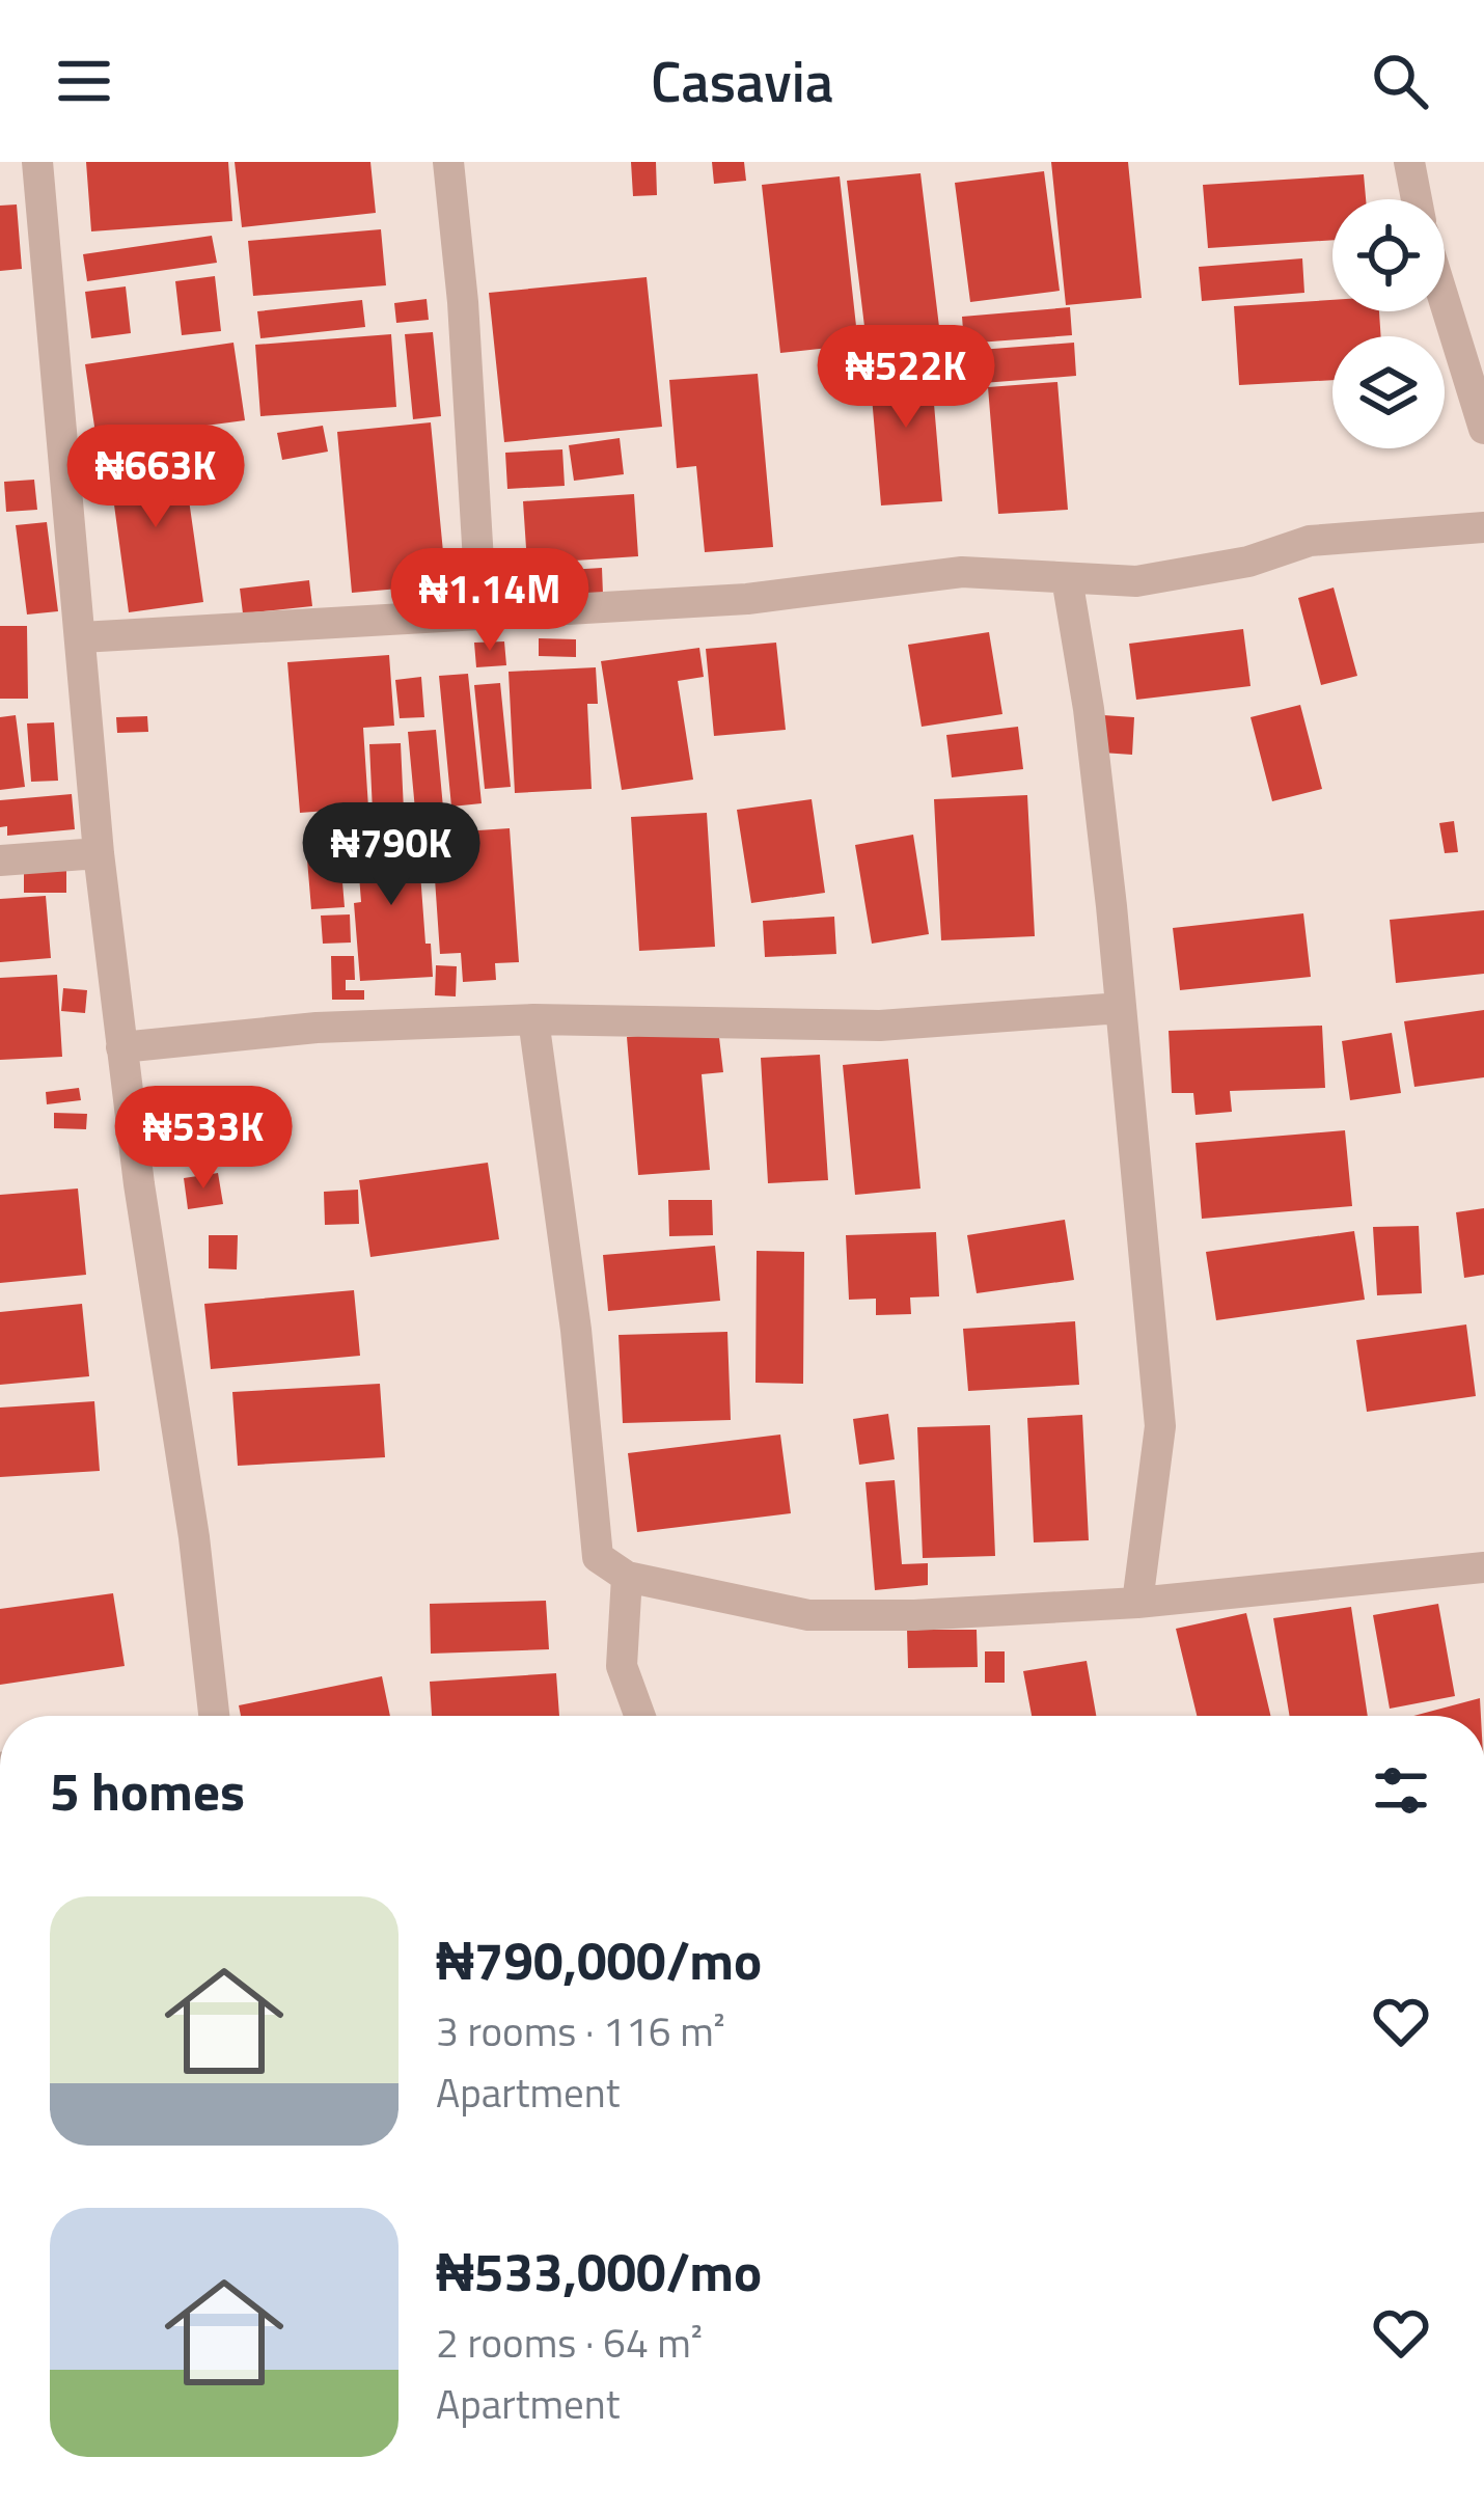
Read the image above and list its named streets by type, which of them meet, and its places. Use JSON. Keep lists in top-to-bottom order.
{
  "page": {
    "header": "Casavia",
    "price": [
      "₦522K",
      "₦663K",
      "₦1.14M",
      "₦790K",
      "₦533K"
    ],
    "heading": "5 homes",
    "list": [
      {
        "name": "₦790,000/mo",
        "note": "3 rooms · 116 m² · Apartment"
      },
      {
        "name": "₦533,000/mo",
        "note": "2 rooms · 64 m² · Apartment"
      }
    ]
  }
}
